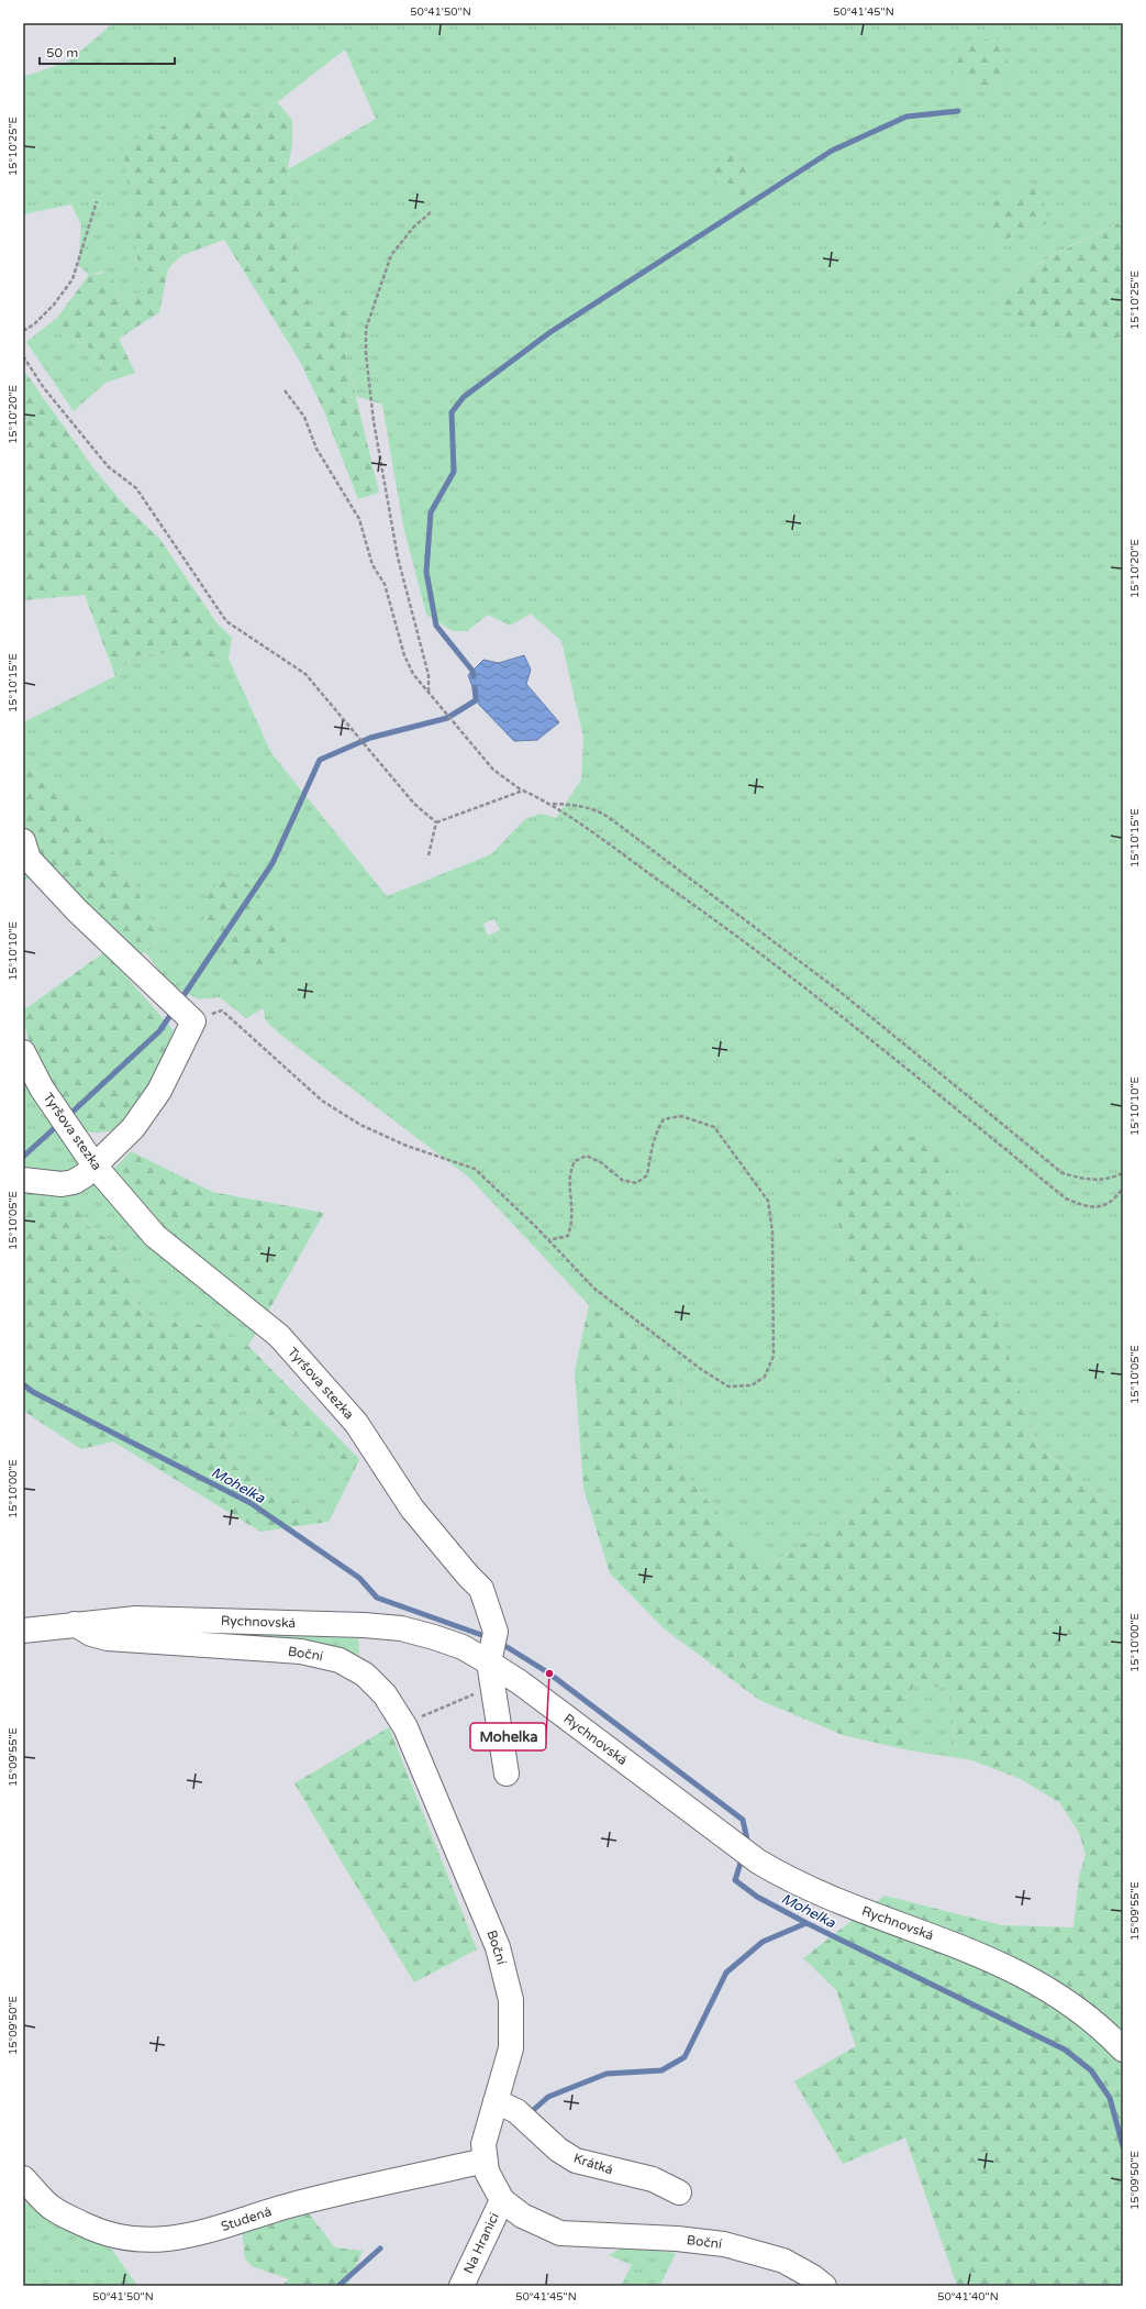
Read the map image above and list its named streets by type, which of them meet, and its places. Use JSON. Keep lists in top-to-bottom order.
{
  "streets": {
    "street": [
      "Tyršova stezka",
      "Rychnovská",
      "Boční",
      "Krátká",
      "Studená",
      "Na Hranici"
    ]
  },
  "crossings": [
    ["Tyršova stezka", "Rychnovská"],
    ["Rychnovská", "Boční"],
    ["Boční", "Krátká"],
    ["Boční", "Studená"],
    ["Boční", "Na Hranici"]
  ],
  "water": ["Mohelka"],
  "places": ["Mohelka"],
  "scale_bar": "50 m",
  "coordinates": [
    "50°41'50\"N",
    "50°41'45\"N",
    "15°10'25\"E",
    "15°10'20\"E",
    "15°10'15\"E",
    "15°10'10\"E",
    "15°10'05\"E",
    "15°10'00\"E",
    "15°09'55\"E",
    "15°09'50\"E",
    "50°41'40\"N"
  ]
}
